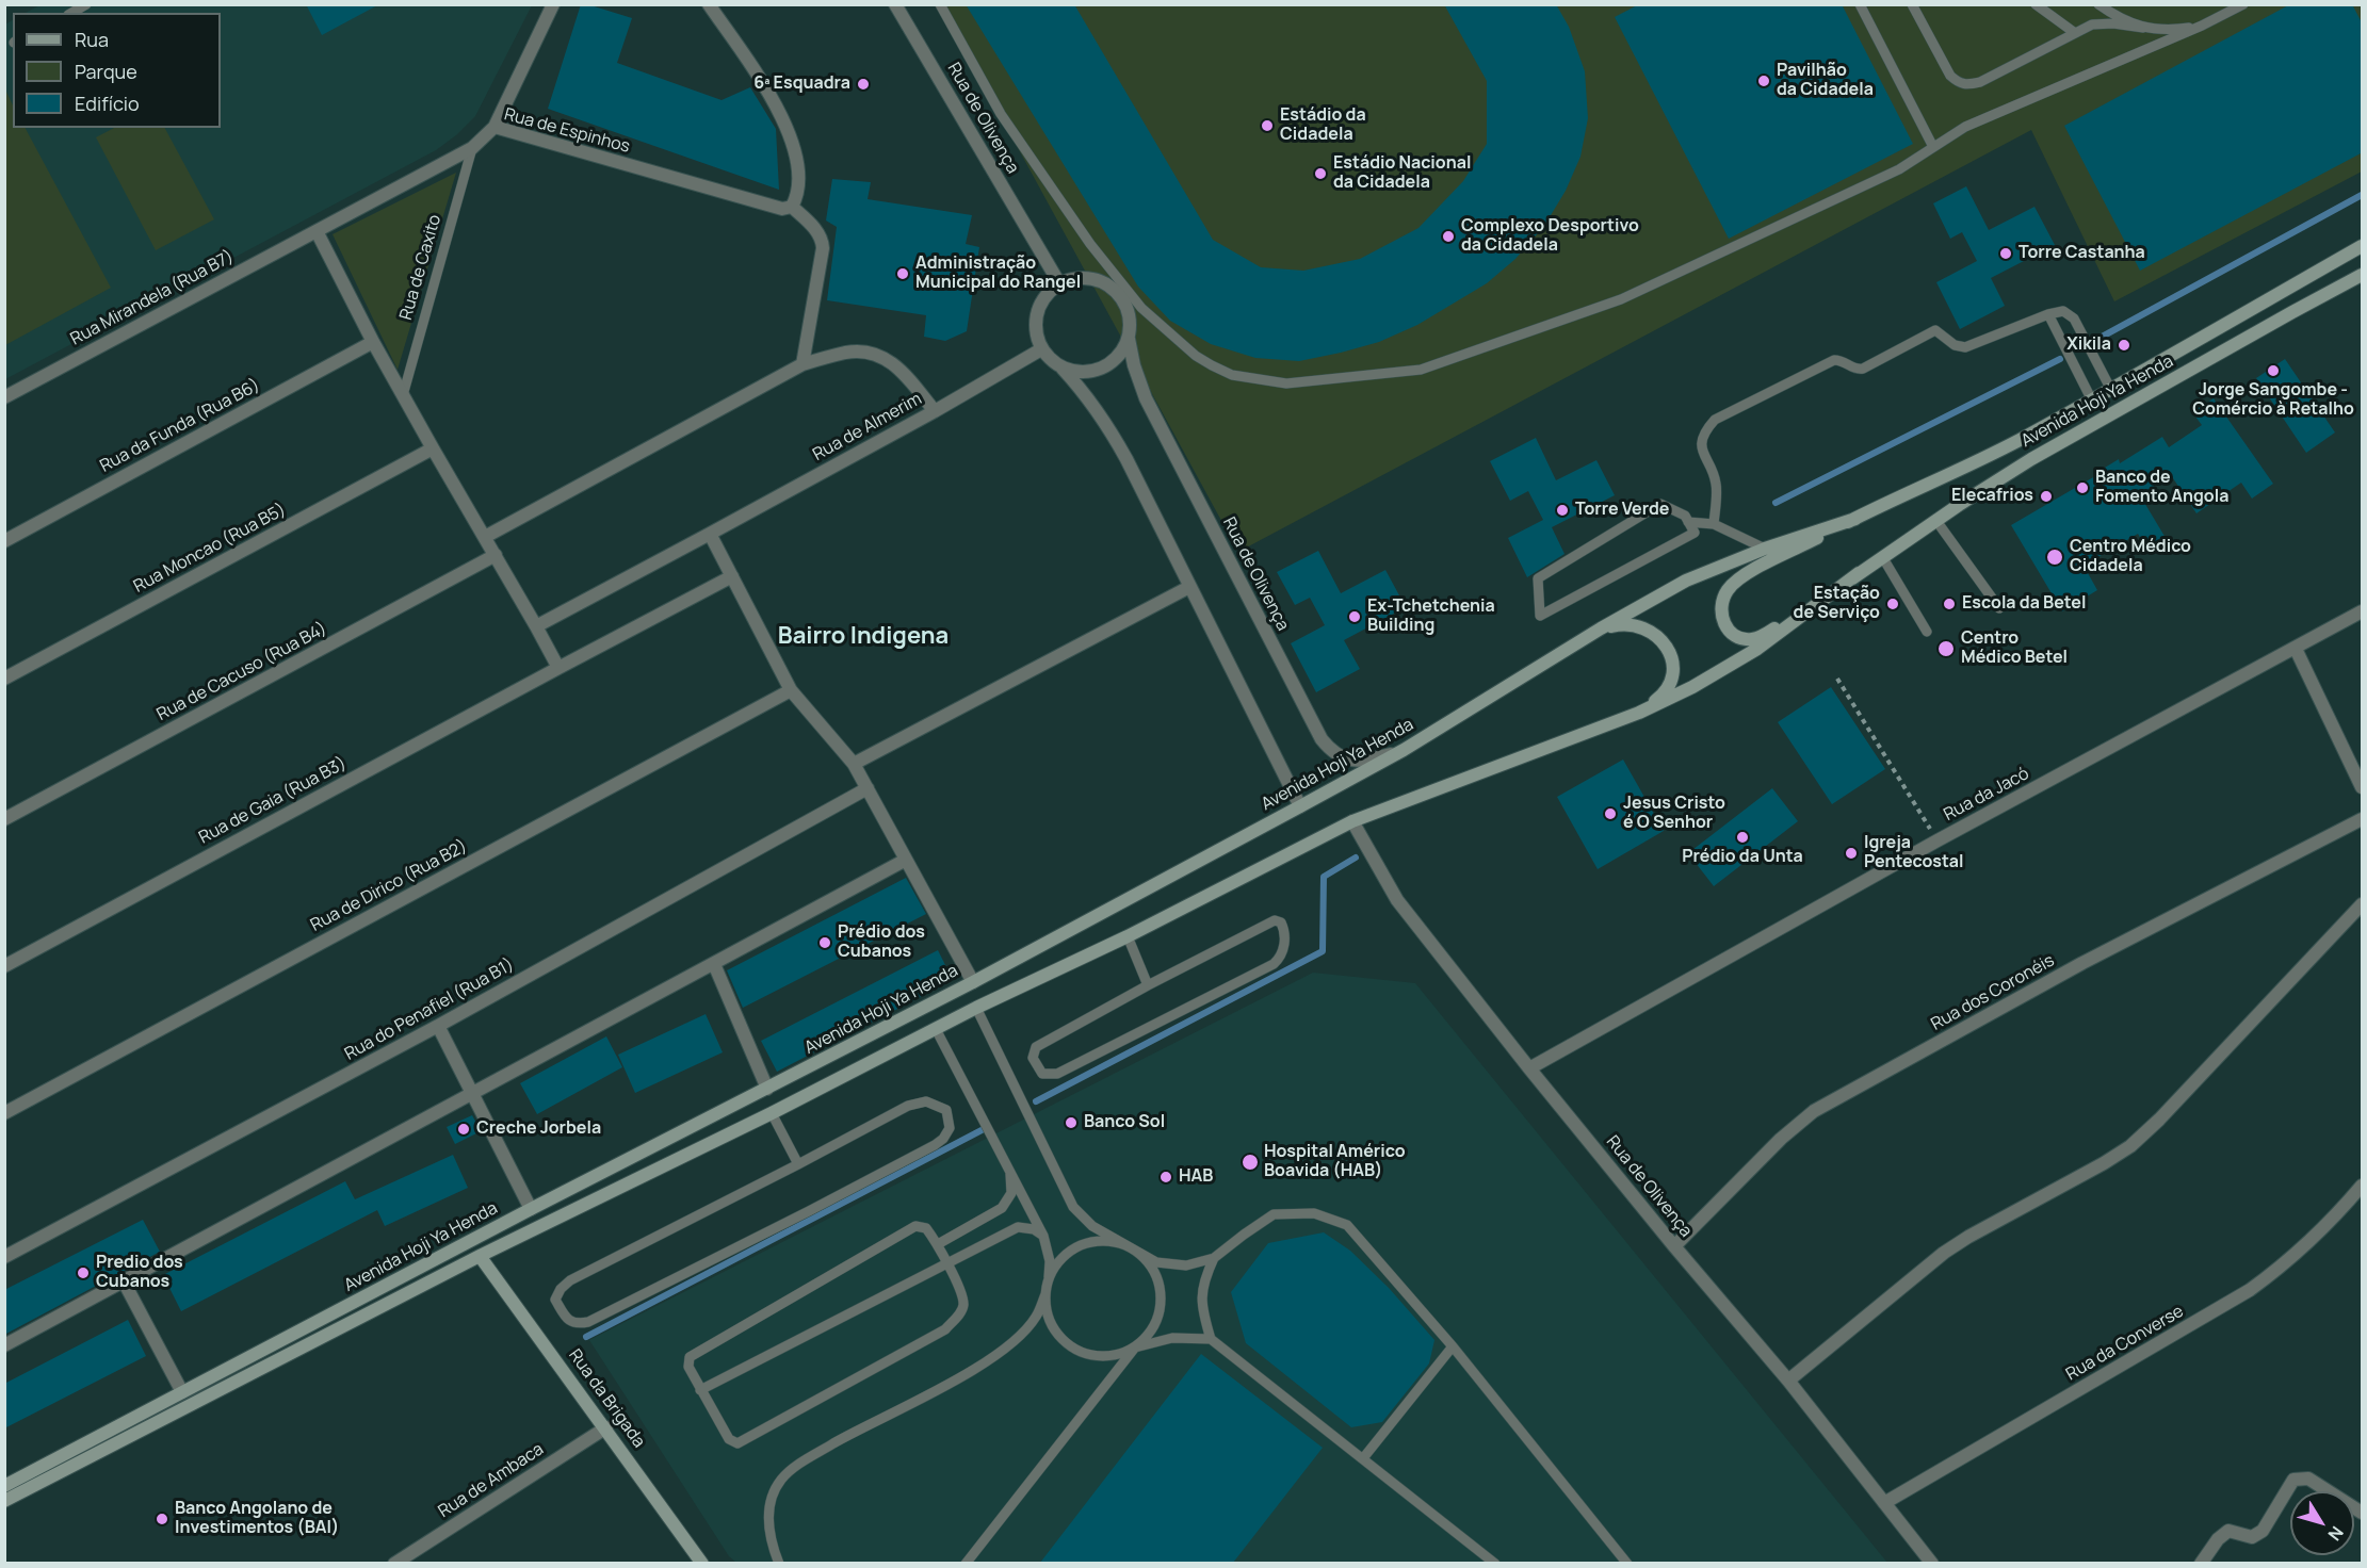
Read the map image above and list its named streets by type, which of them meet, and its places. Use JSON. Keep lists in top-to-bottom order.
{
  "streets": {
    "main road": ["Avenida Hoji Ya Henda", "Rua da Brigada"],
    "street": [
      "Rua de Olivença",
      "Rua de Espinhos",
      "Rua Mirandela (Rua B7)",
      "Rua da Funda (Rua B6)",
      "Rua de Almerim",
      "Rua Moncao (Rua B5)",
      "Rua de Cacuso (Rua B4)",
      "Rua da Jacó",
      "Rua de Gaia (Rua B3)",
      "Rua de Dirico (Rua B2)",
      "Rua dos Coronéis",
      "Rua do Penafiel (Rua B1)",
      "Rua da Converse",
      "Rua de Ambaca"
    ],
    "lane": ["Rua de Caxito"]
  },
  "crossings": [
    ["Rua de Olivença", "Avenida Hoji Ya Henda"],
    ["Rua de Olivença", "Rua de Almerim"],
    ["Rua de Olivença", "Rua da Jacó"],
    ["Rua de Olivença", "Rua dos Coronéis"],
    ["Rua de Olivença", "Rua da Converse"],
    ["Rua de Espinhos", "Rua de Caxito"],
    ["Rua de Espinhos", "Rua Mirandela (Rua B7)"],
    ["Avenida Hoji Ya Henda", "Rua da Brigada"],
    ["Rua da Brigada", "Rua de Ambaca"]
  ],
  "districts": ["Bairro Indigena"],
  "places": [
    "Pavilhão da Cidadela",
    "6ª Esquadra",
    "Estádio da Cidadela",
    "Estádio Nacional da Cidadela",
    "Complexo Desportivo da Cidadela",
    "Torre Castanha",
    "Administração Municipal do Rangel",
    "Xikila",
    "Jorge Sangombe - Comércio à Retalho",
    "Banco de Fomento Angola",
    "Elecafrios",
    "Torre Verde",
    "Centro Médico Cidadela",
    "Estação de Serviço",
    "Escola da Betel",
    "Ex-Tchetchenia Building",
    "Centro Médico Betel",
    "Jesus Cristo é O Senhor",
    "Prédio da Unta",
    "Igreja Pentecostal",
    "Prédio dos Cubanos",
    "Banco Sol",
    "Creche Jorbela",
    "Hospital Américo Boavida (HAB)",
    "HAB",
    "Predio dos Cubanos",
    "Banco Angolano de Investimentos (BAI)"
  ],
  "legend": ["Rua", "Parque", "Edifício"],
  "north": "bottom right"
}
